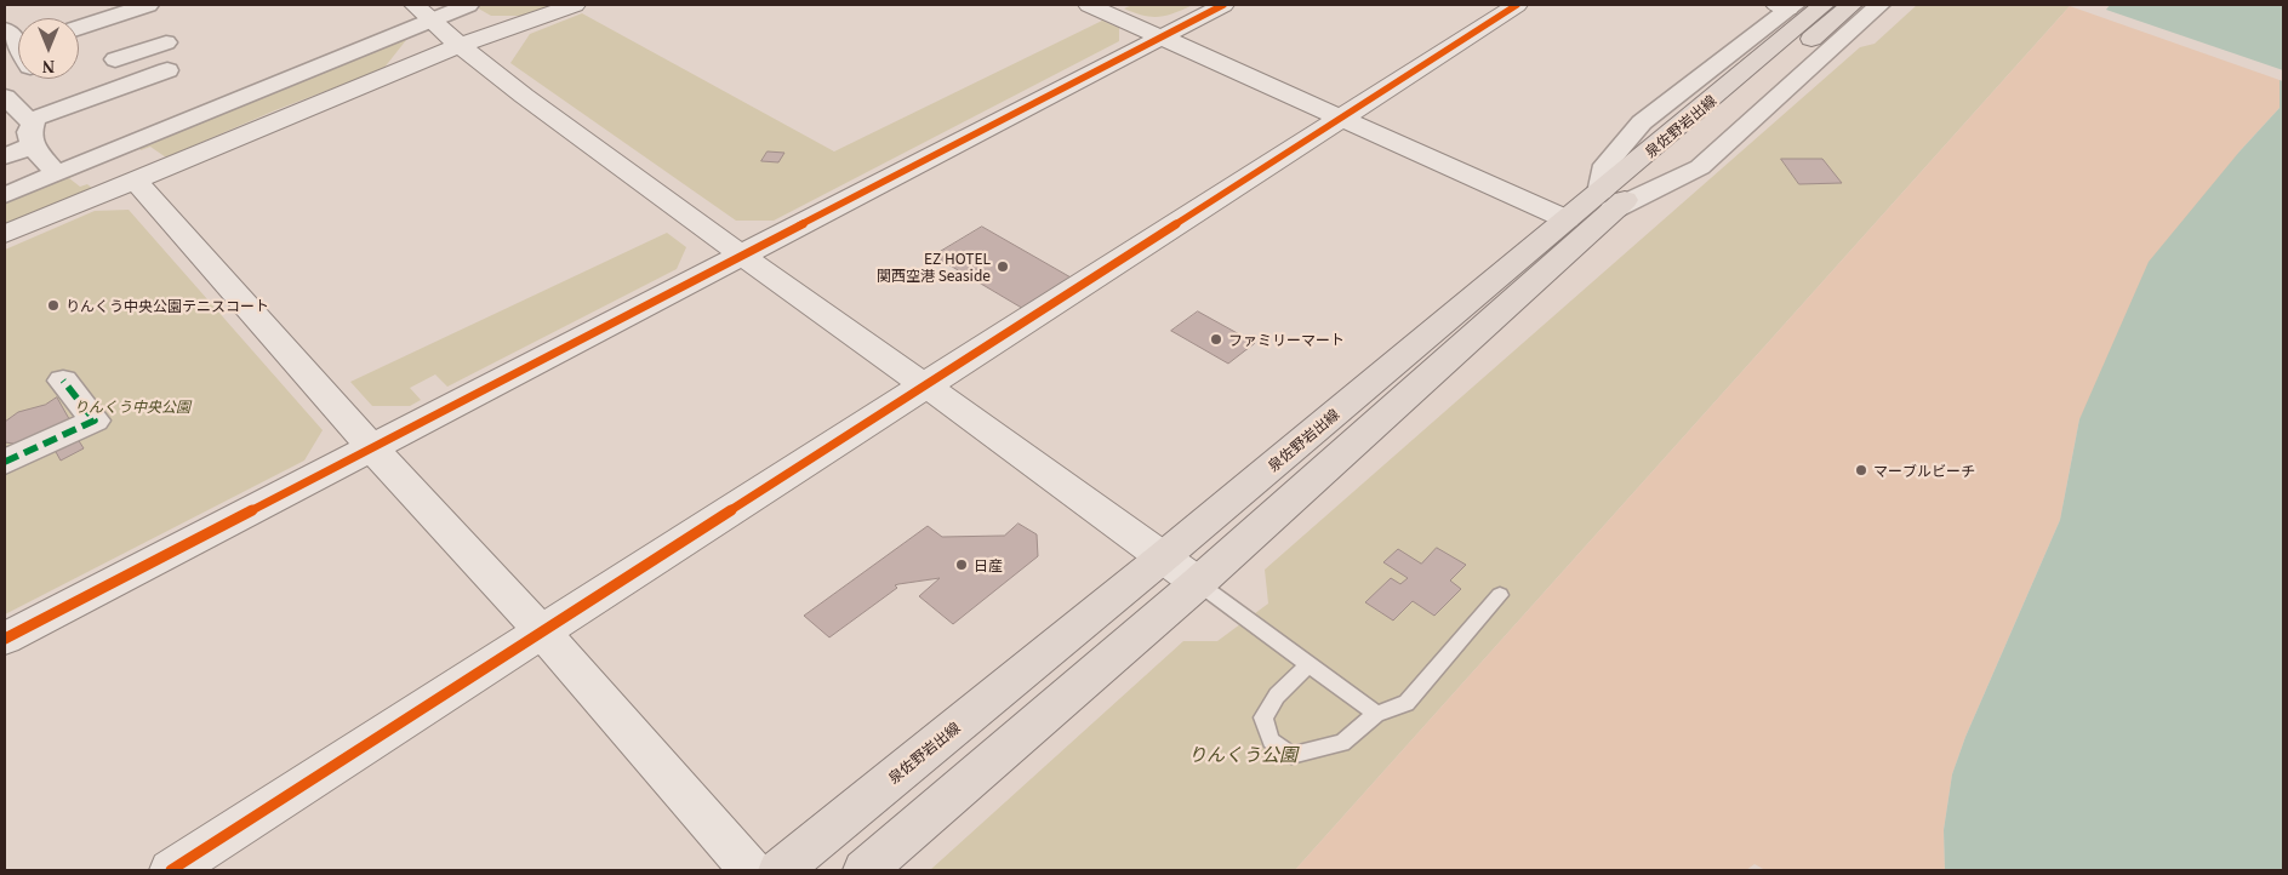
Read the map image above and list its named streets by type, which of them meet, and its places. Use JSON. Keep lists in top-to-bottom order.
{
  "streets": {
    "main road": ["泉佐野岩出線"]
  },
  "parks": ["りんくう中央公園", "りんくう公園"],
  "places": [
    "EZ HOTEL 関西空港 Seaside",
    "りんくう中央公園テニスコート",
    "ファミリーマート",
    "マーブルビーチ",
    "日産"
  ],
  "north": "bottom"
}
